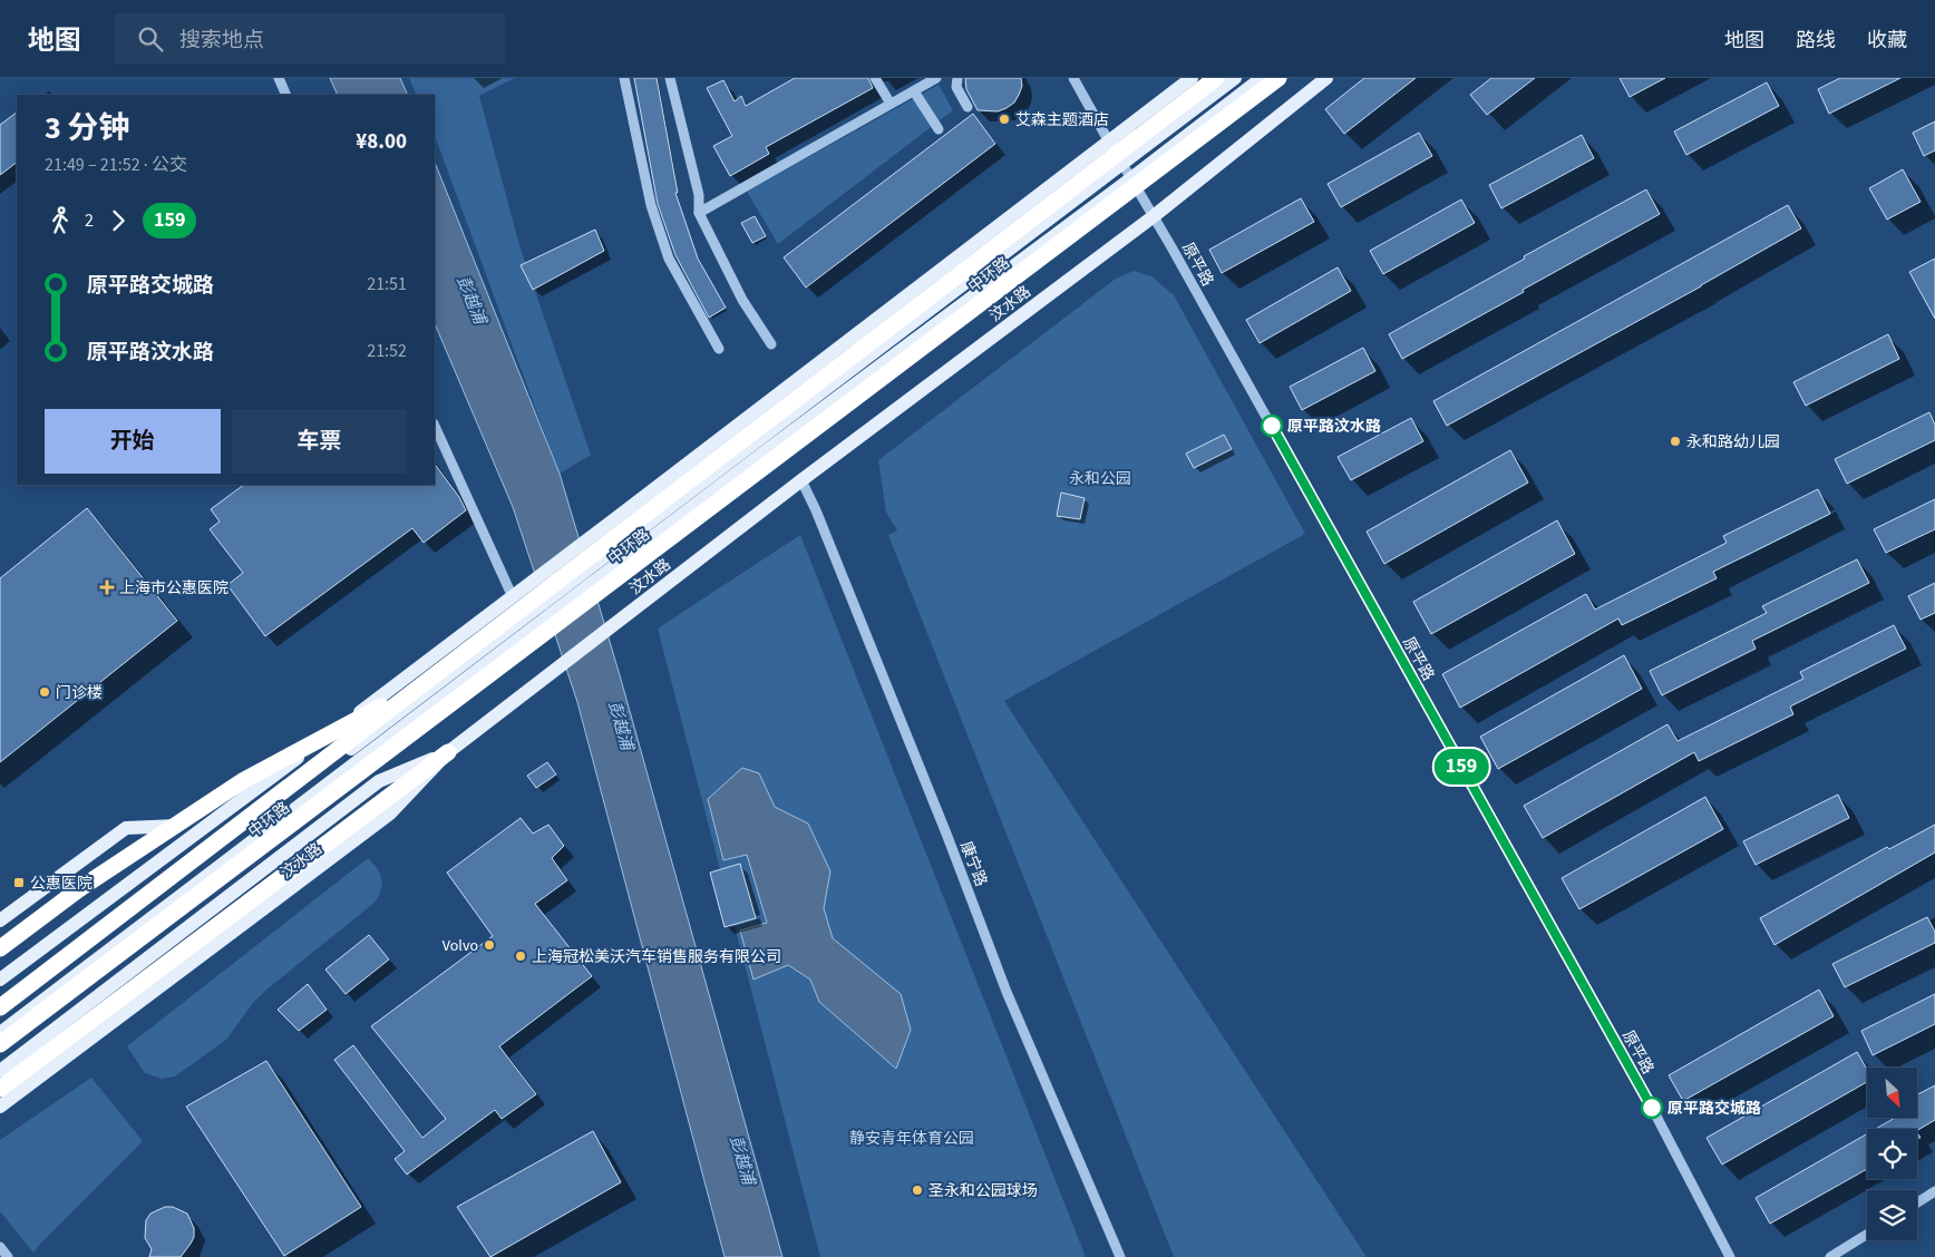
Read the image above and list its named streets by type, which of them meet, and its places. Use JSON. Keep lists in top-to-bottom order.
{
  "streets": {
    "highway": ["中环路"],
    "main road": ["汶水路"],
    "street": ["原平路", "康宁路"]
  },
  "crossings": [
    ["原平路", "汶水路"],
    ["汶水路", "康宁路"]
  ],
  "water": ["彭越浦"],
  "parks": ["永和公园", "静安青年体育公园"],
  "places": {
    "other": [
      "艾森主题酒店",
      "原平路汶水路",
      "永和路幼儿园",
      "门诊楼",
      "Volvo",
      "上海冠松美沃汽车销售服务有限公司",
      "原平路交城路",
      "圣永和公园球场"
    ],
    "health": ["上海市公惠医院"],
    "transit": ["公惠医院"]
  },
  "lines": ["bus line 159"],
  "north": "bottom right",
  "page": {
    "header": "地图",
    "search": "搜索地点",
    "nav": ["地图", "路线", "收藏"],
    "on_map": "159",
    "heading": ["3 分钟", "21:49 – 21:52 · 公交", "¥8.00"],
    "legs": ["2", "159"],
    "list": [
      {
        "name": "原平路交城路",
        "value": "21:51"
      },
      {
        "name": "原平路汶水路",
        "value": "21:52"
      }
    ],
    "buttons": ["开始", "车票"]
  }
}
